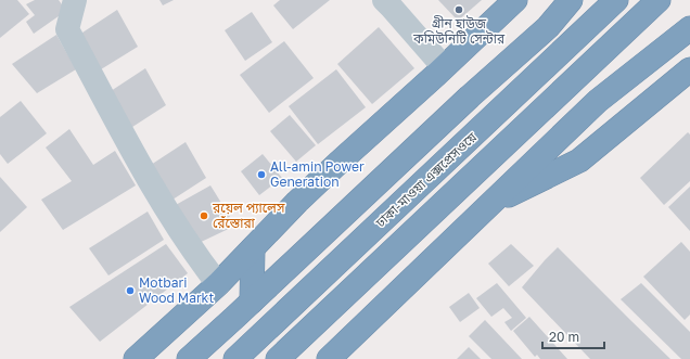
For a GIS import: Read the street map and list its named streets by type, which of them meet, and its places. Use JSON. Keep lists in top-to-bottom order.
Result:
{
  "streets": {
    "highway": ["ঢাকা-মাওয়া এক্সপ্রেসওয়ে"]
  },
  "places": [
    "গ্রীন হাউজ কমিউনিটি সেন্টার",
    "All-amin Power Generation",
    "রয়েল প্যালেস রেঁস্তোরা",
    "Motbari Wood Markt"
  ],
  "scale_bar": "20 m"
}
